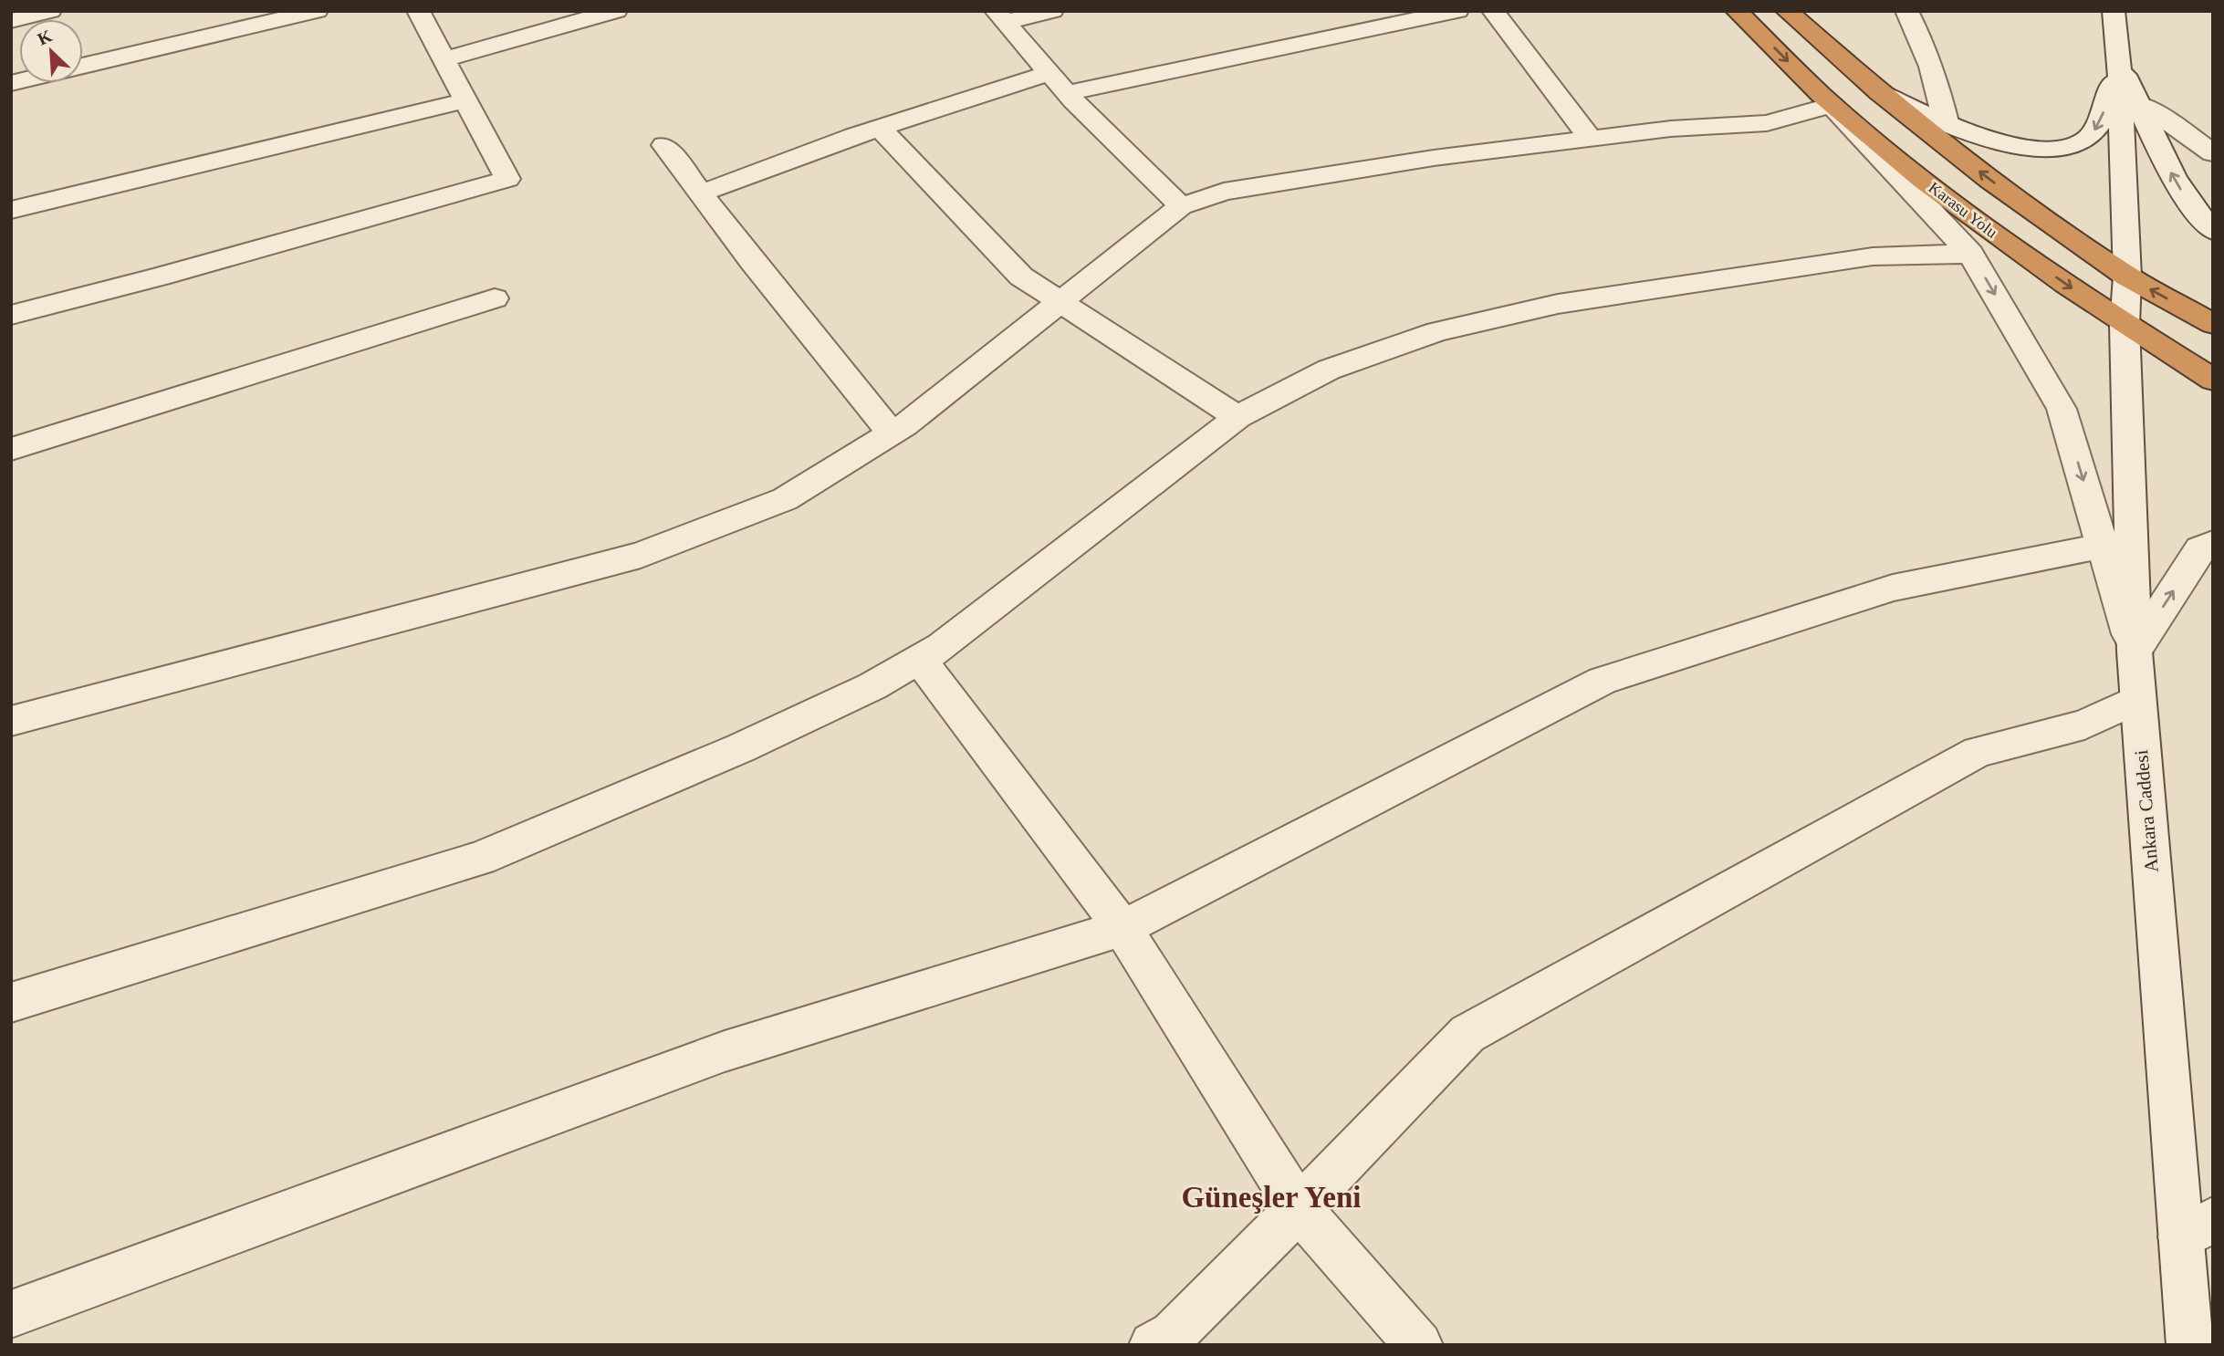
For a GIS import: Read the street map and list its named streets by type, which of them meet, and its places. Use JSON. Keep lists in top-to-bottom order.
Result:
{
  "streets": {
    "highway": ["Karasu Yolu"],
    "street": ["Ankara Caddesi"]
  },
  "crossings": [
    ["Karasu Yolu", "Ankara Caddesi"]
  ],
  "districts": ["Güneşler Yeni"],
  "north": "top left"
}
